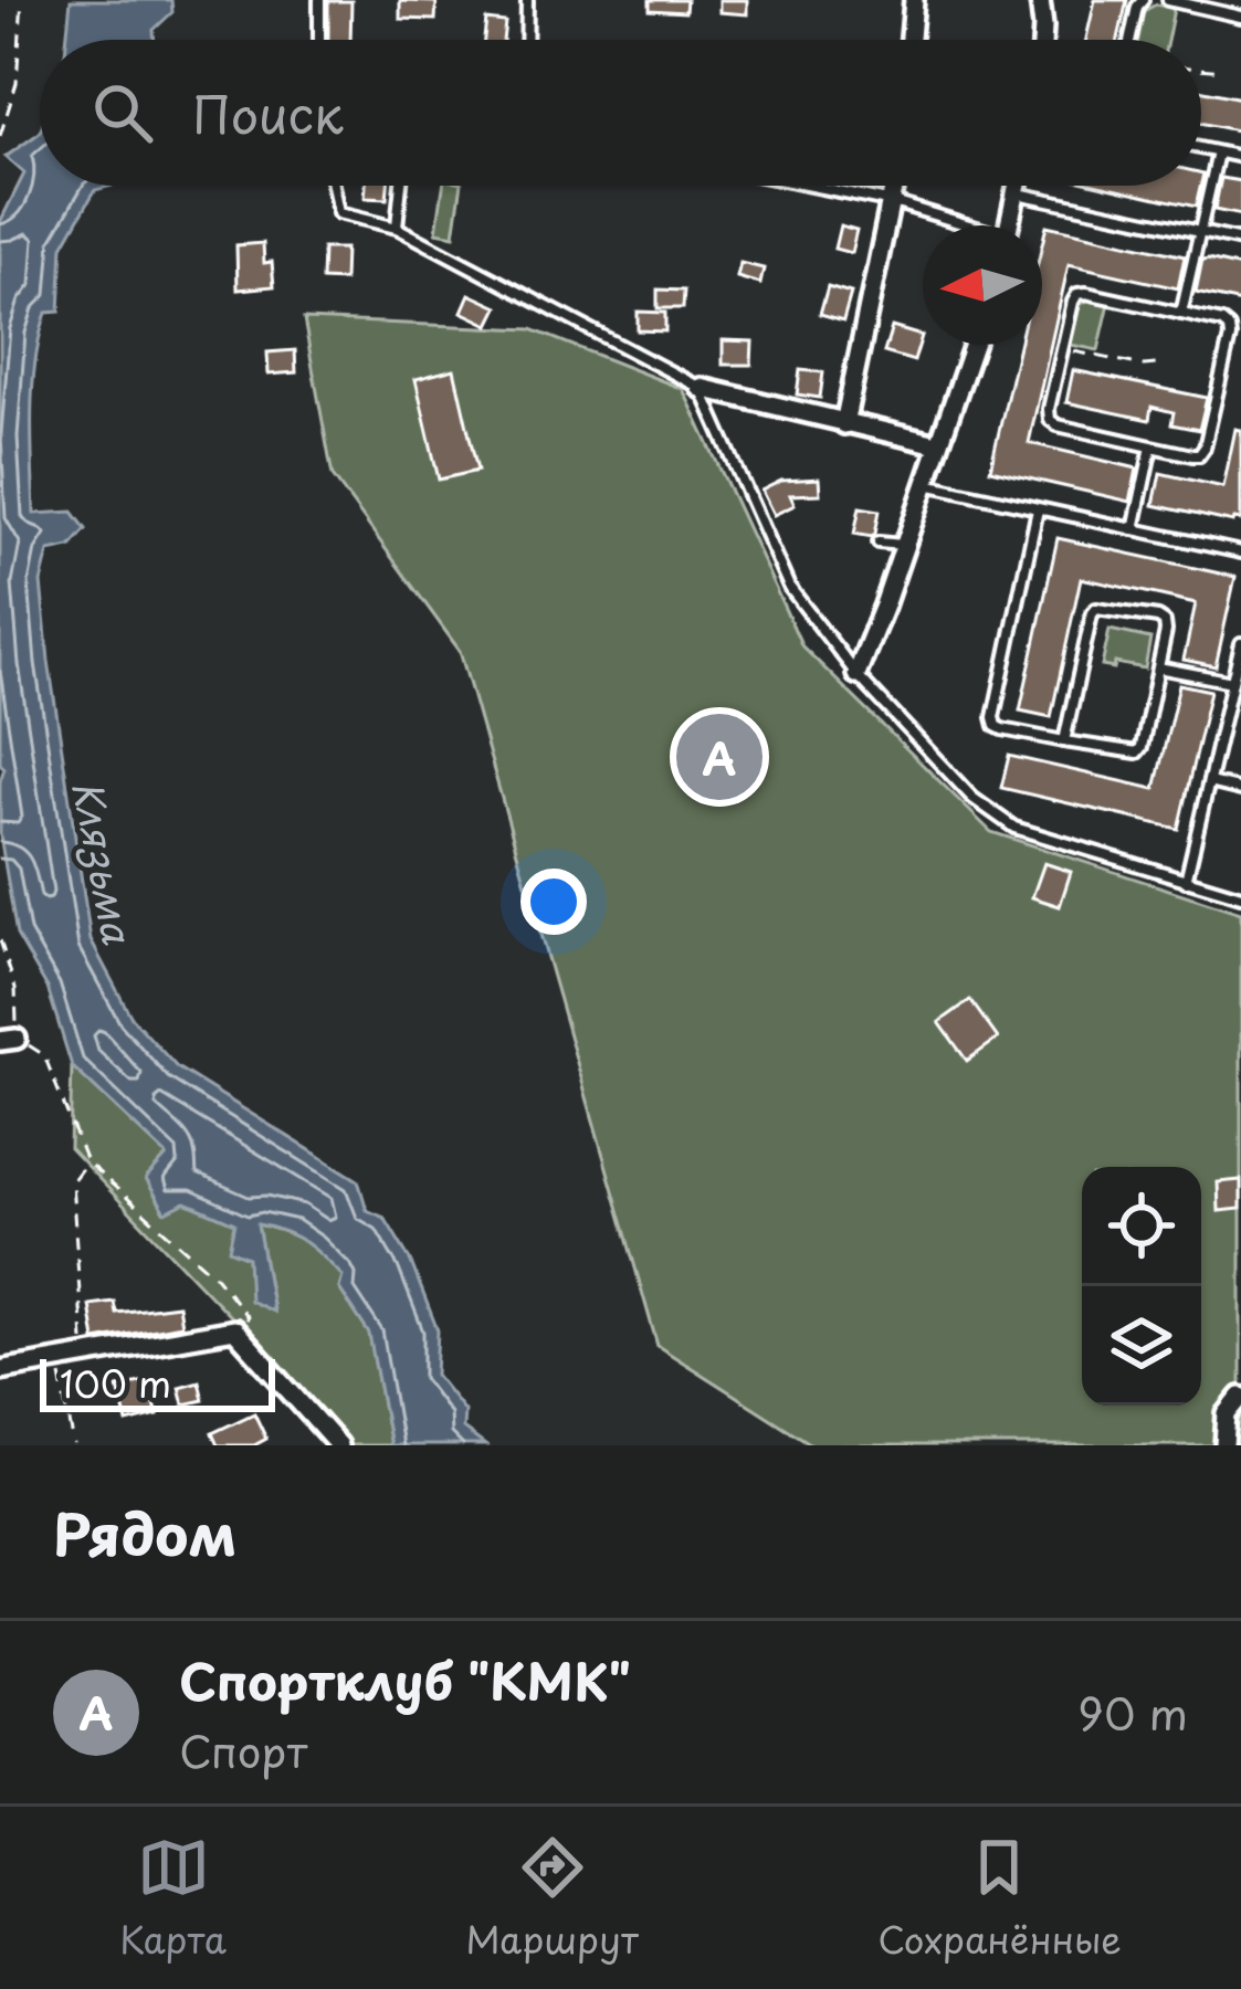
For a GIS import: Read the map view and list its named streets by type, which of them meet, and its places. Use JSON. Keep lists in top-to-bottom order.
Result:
{
  "water": ["Клязьма"],
  "scale_bar": "100 m",
  "north": "left",
  "page": {
    "search": "Поиск",
    "pins": "A",
    "scale": "100 m",
    "heading": "Рядом",
    "list": [
      {
        "mark": "A",
        "name": "Спортклуб \"КМК\"",
        "note": "Спорт",
        "value": "90 m"
      }
    ],
    "nav": ["Карта", "Маршрут", "Сохранённые"]
  }
}
